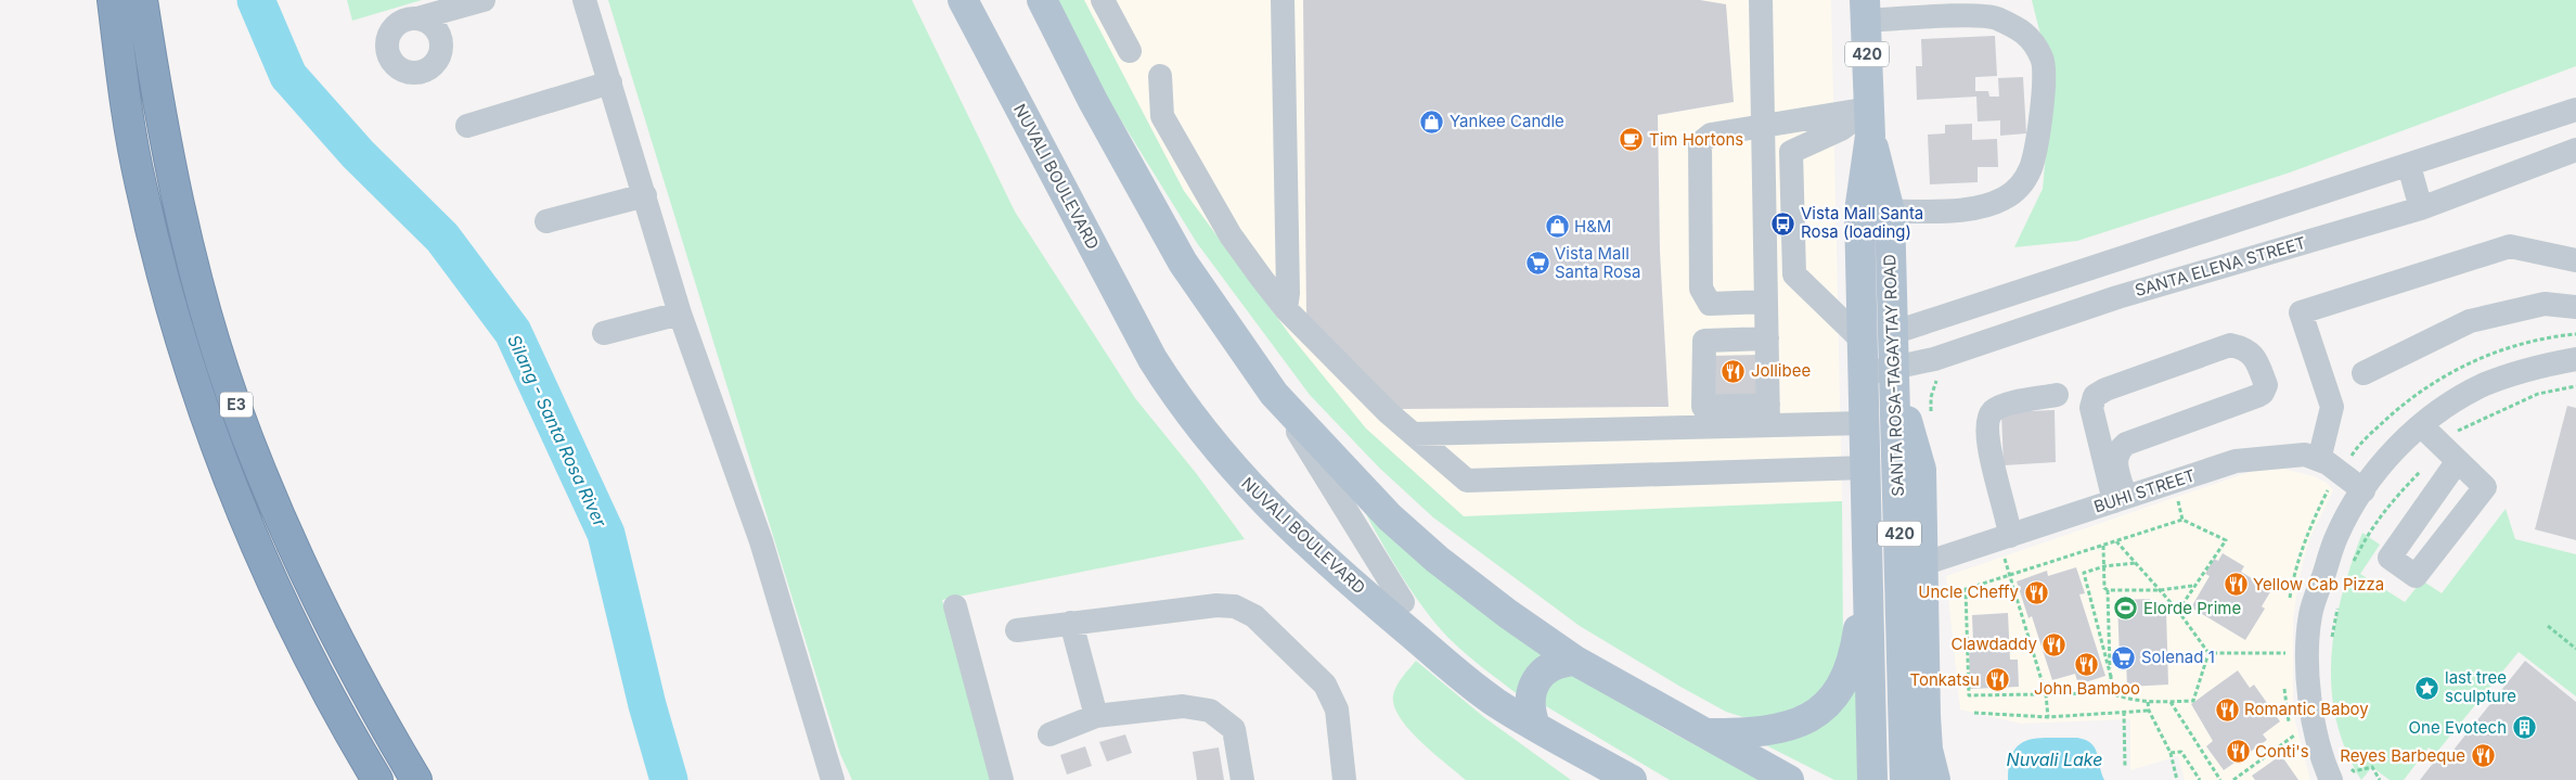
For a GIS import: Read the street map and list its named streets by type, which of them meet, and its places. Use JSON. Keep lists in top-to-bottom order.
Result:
{
  "streets": {
    "highway": ["E3"],
    "main road": ["420", "NUVALI BOULEVARD", "SANTA ROSA-TAGAYTAY ROAD"],
    "street": ["SANTA ELENA STREET", "BUHI STREET"]
  },
  "crossings": [
    ["SANTA ELENA STREET", "SANTA ROSA-TAGAYTAY ROAD"]
  ],
  "water": ["Silang - Santa Rosa River", "Nuvali Lake"],
  "places": {
    "shop": ["Yankee Candle", "H&M"],
    "cafe": ["Tim Hortons"],
    "bus stop": ["Vista Mall Santa Rosa (loading)"],
    "supermarket": ["Vista Mall Santa Rosa", "Solenad 1"],
    "restaurant": [
      "Jollibee",
      "Yellow Cab Pizza",
      "Uncle Cheffy",
      "Clawdaddy",
      "John Bamboo",
      "Tonkatsu",
      "Romantic Baboy",
      "Conti's",
      "Reyes Barbeque"
    ],
    "sports": ["Elorde Prime"],
    "place": ["last tree sculpture"],
    "building": ["One Evotech"]
  }
}
